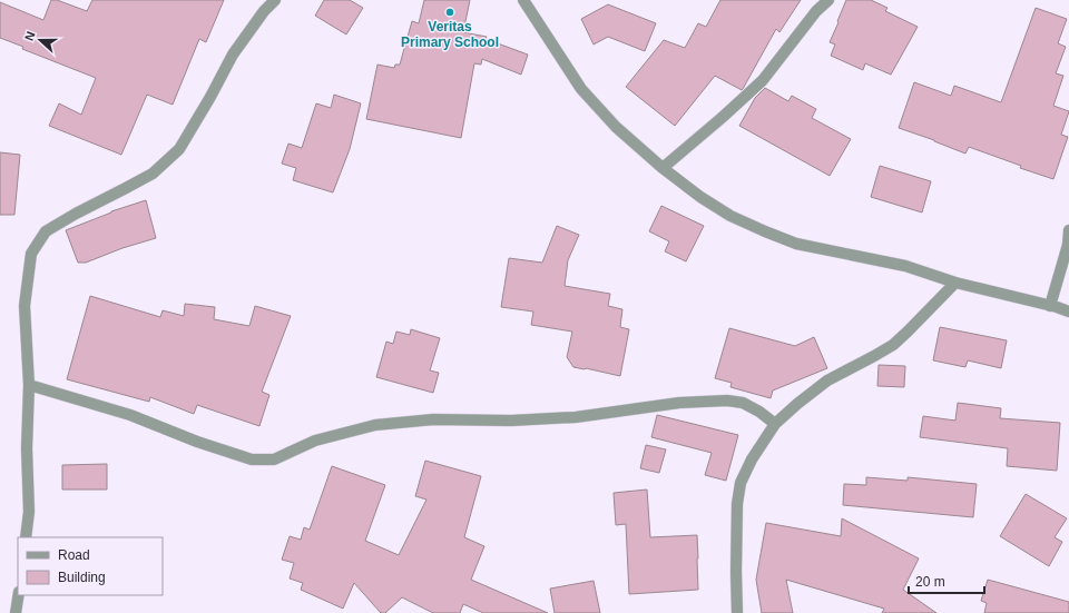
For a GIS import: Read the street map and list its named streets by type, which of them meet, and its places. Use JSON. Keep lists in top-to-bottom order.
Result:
{
  "places": ["Veritas Primary School"],
  "legend": ["Road", "Building"],
  "scale_bar": "20 m",
  "north": "left"
}
